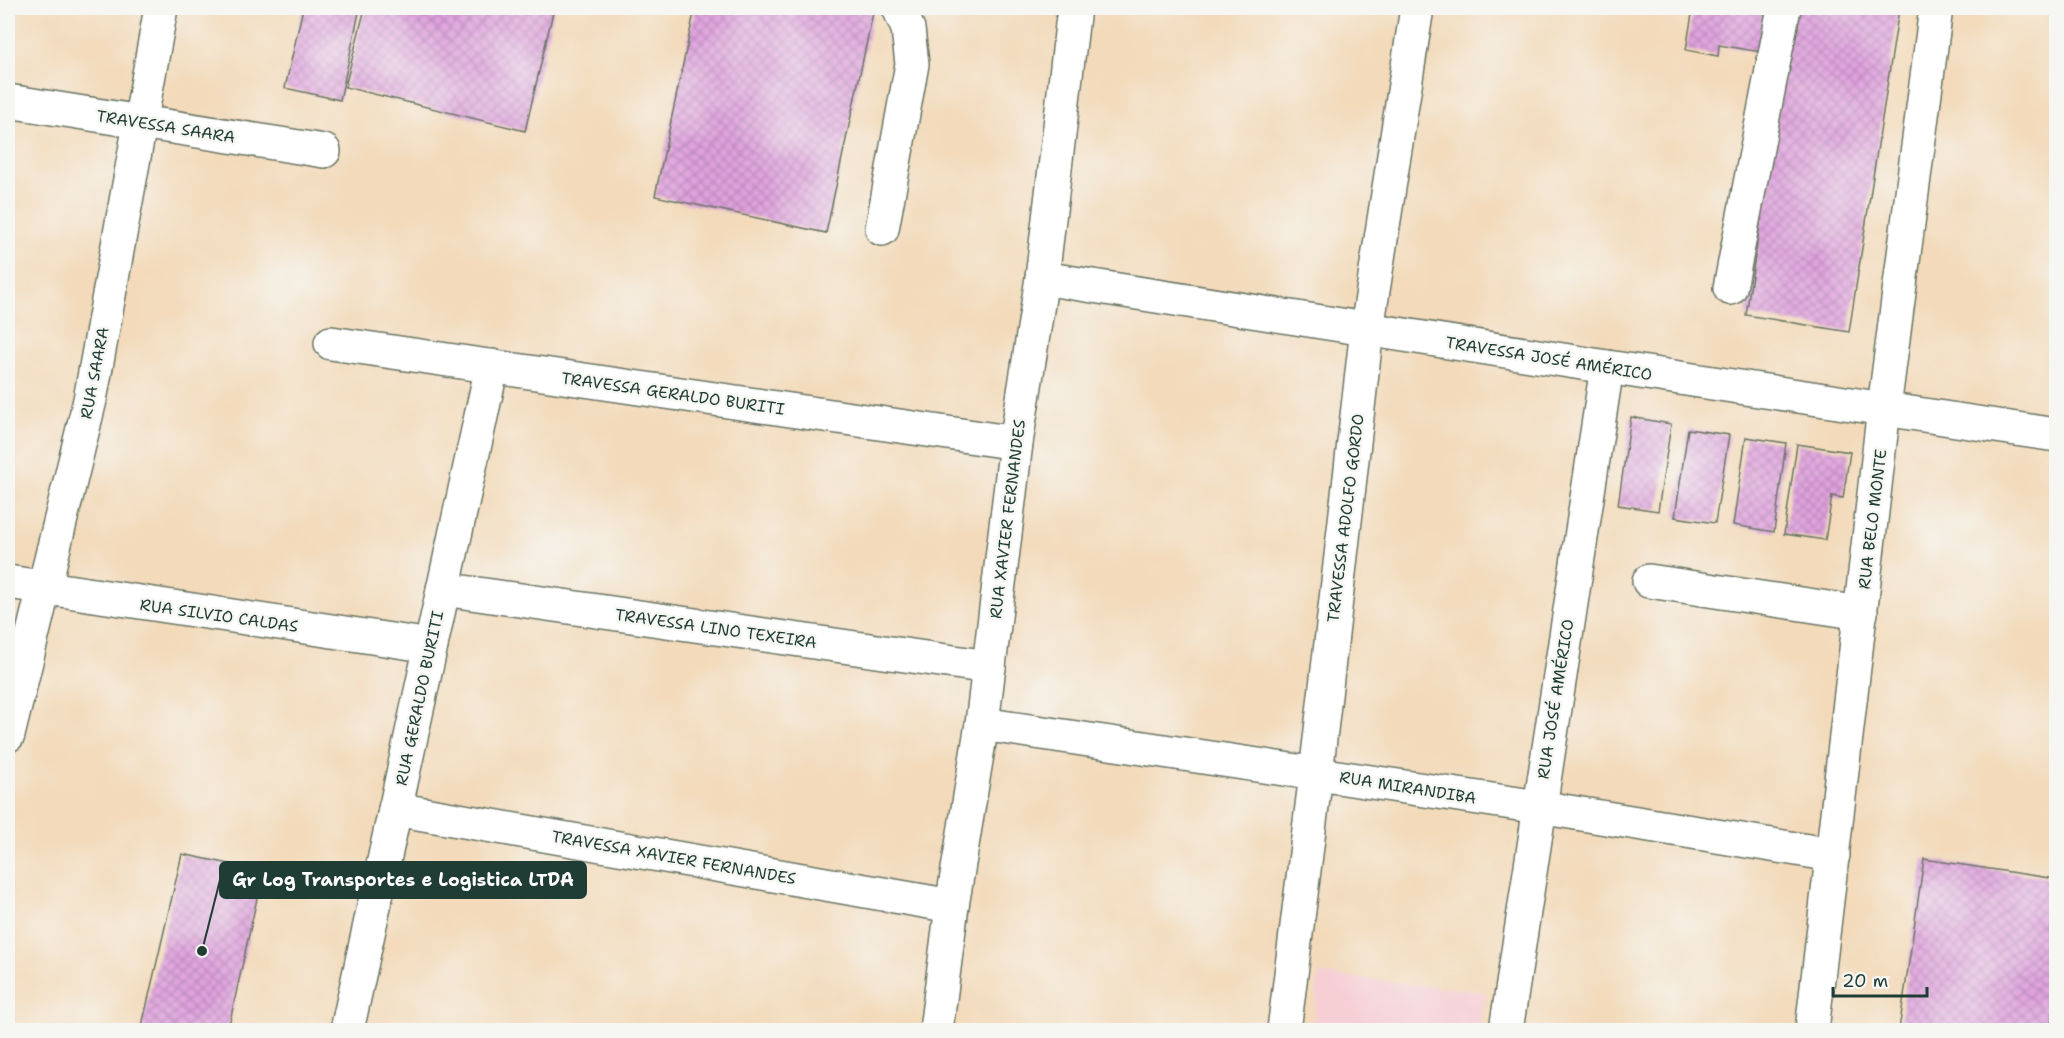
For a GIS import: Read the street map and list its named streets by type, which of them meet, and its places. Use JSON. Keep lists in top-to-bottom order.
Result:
{
  "streets": {
    "street": [
      "TRAVESSA SAARA",
      "TRAVESSA JOSÉ AMÉRICO",
      "RUA SAARA",
      "TRAVESSA GERALDO BURITI",
      "TRAVESSA ADOLFO GORDO",
      "RUA XAVIER FERNANDES",
      "RUA BELO MONTE",
      "RUA SILVIO CALDAS",
      "TRAVESSA LINO TEXEIRA",
      "RUA GERALDO BURITI",
      "RUA JOSÉ AMÉRICO",
      "RUA MIRANDIBA",
      "TRAVESSA XAVIER FERNANDES"
    ]
  },
  "crossings": [
    ["TRAVESSA SAARA", "RUA SAARA"],
    ["TRAVESSA JOSÉ AMÉRICO", "TRAVESSA ADOLFO GORDO"],
    ["TRAVESSA JOSÉ AMÉRICO", "RUA XAVIER FERNANDES"],
    ["TRAVESSA JOSÉ AMÉRICO", "RUA BELO MONTE"],
    ["TRAVESSA JOSÉ AMÉRICO", "RUA JOSÉ AMÉRICO"],
    ["RUA SAARA", "RUA SILVIO CALDAS"],
    ["TRAVESSA GERALDO BURITI", "RUA XAVIER FERNANDES"],
    ["TRAVESSA GERALDO BURITI", "RUA GERALDO BURITI"],
    ["TRAVESSA ADOLFO GORDO", "RUA MIRANDIBA"],
    ["RUA XAVIER FERNANDES", "TRAVESSA LINO TEXEIRA"],
    ["RUA XAVIER FERNANDES", "RUA MIRANDIBA"],
    ["RUA XAVIER FERNANDES", "TRAVESSA XAVIER FERNANDES"],
    ["RUA BELO MONTE", "RUA MIRANDIBA"],
    ["RUA SILVIO CALDAS", "RUA GERALDO BURITI"],
    ["TRAVESSA LINO TEXEIRA", "RUA GERALDO BURITI"],
    ["RUA GERALDO BURITI", "TRAVESSA XAVIER FERNANDES"],
    ["RUA JOSÉ AMÉRICO", "RUA MIRANDIBA"]
  ],
  "places": ["Gr Log Transportes e Logistica LTDA"],
  "scale_bar": "20 m"
}
